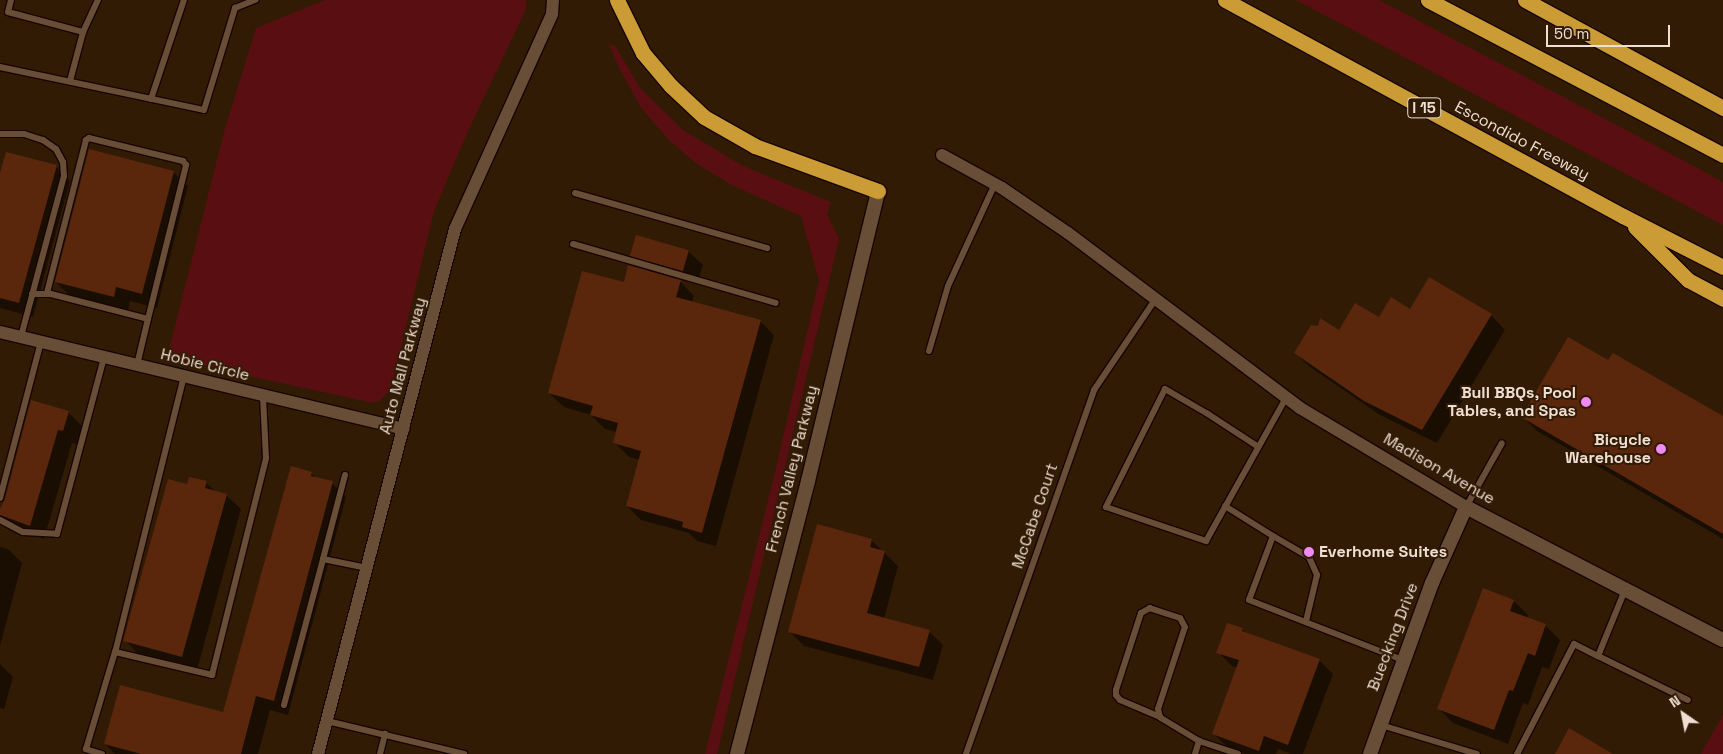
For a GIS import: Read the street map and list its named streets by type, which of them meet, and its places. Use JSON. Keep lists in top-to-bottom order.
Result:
{
  "streets": {
    "highway": ["I 15", "Escondido Freeway"],
    "main road": ["French Valley Parkway", "Madison Avenue", "Buecking Drive"],
    "street": ["Hobie Circle", "Auto Mall Parkway"],
    "lane": ["McCabe Court"]
  },
  "crossings": [
    ["Hobie Circle", "Auto Mall Parkway"],
    ["Madison Avenue", "McCabe Court"],
    ["Madison Avenue", "Buecking Drive"]
  ],
  "places": ["Bull BBQs, Pool Tables, and Spas", "Bicycle Warehouse", "Everhome Suites"],
  "scale_bar": "50 m",
  "north": "top left"
}
